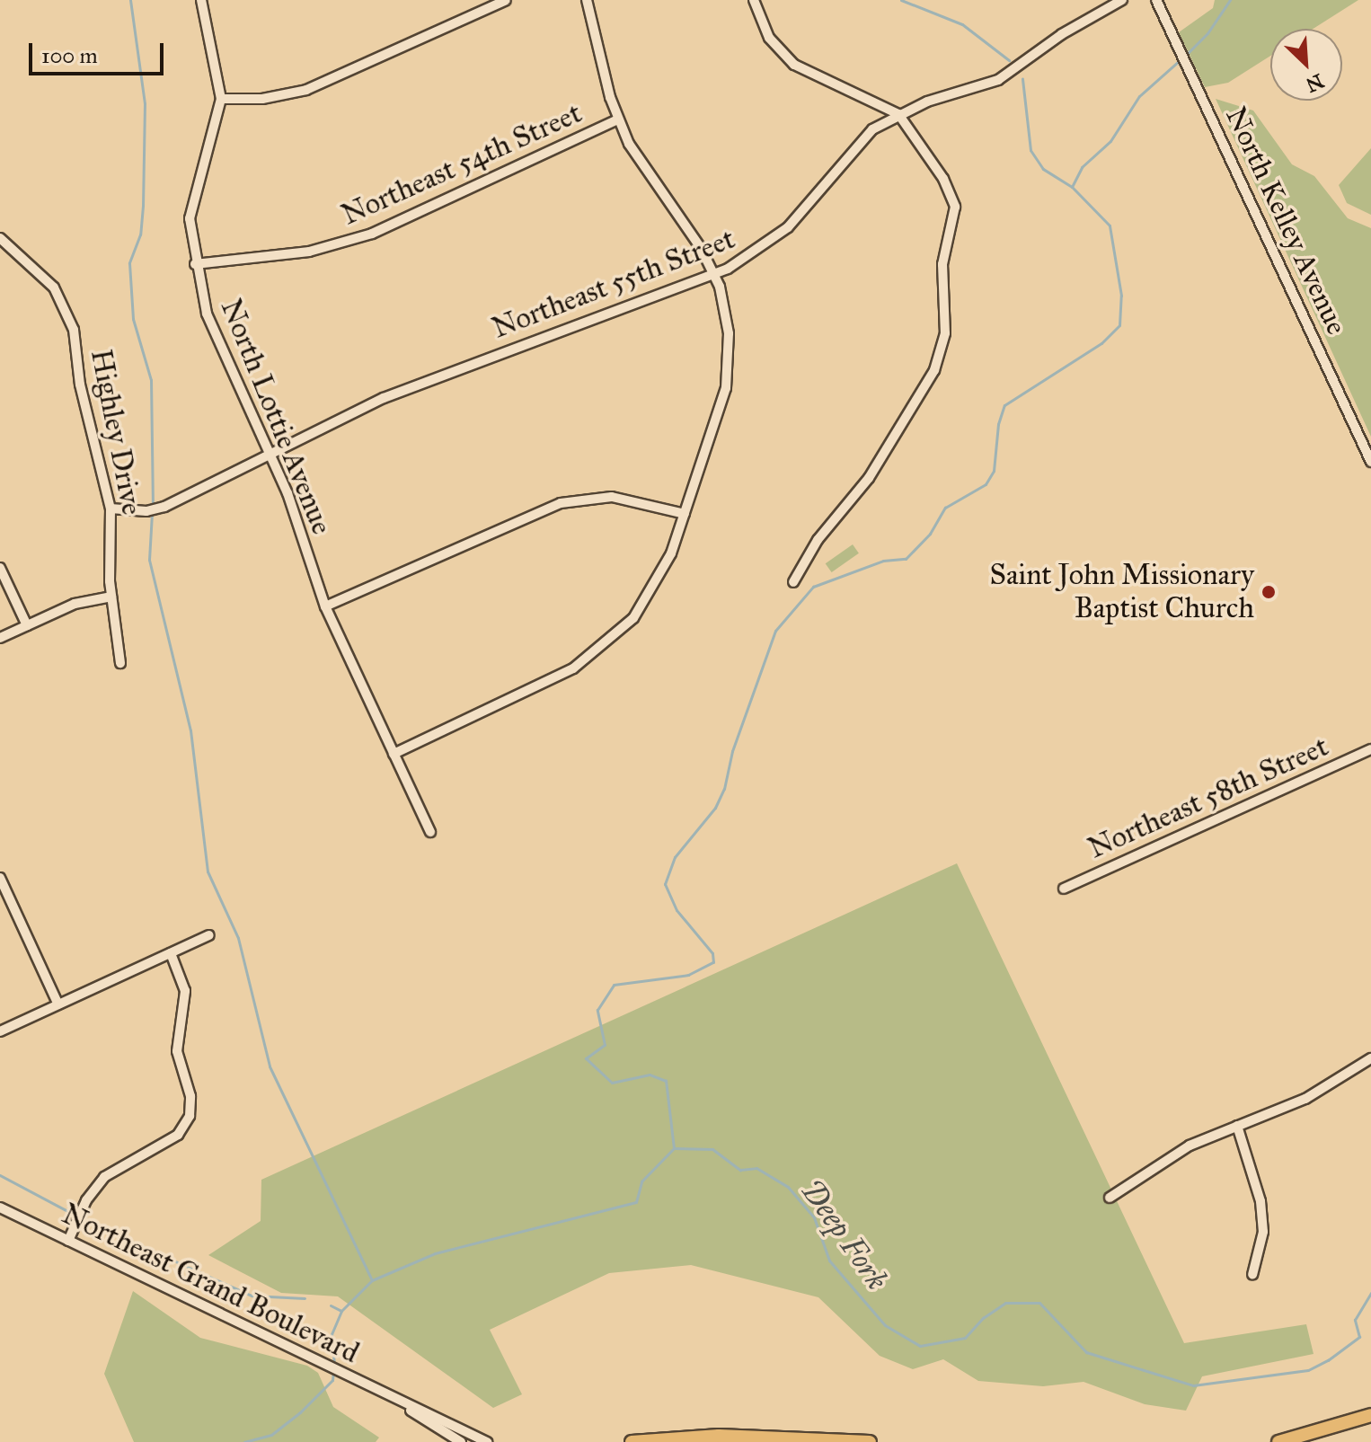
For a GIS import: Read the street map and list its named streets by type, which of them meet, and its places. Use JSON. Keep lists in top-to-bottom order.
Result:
{
  "streets": {
    "street": [
      "Northeast 54th Street",
      "North Kelley Avenue",
      "Northeast 55th Street",
      "North Lottie Avenue",
      "Highley Drive",
      "Northeast 58th Street",
      "Northeast Grand Boulevard"
    ]
  },
  "crossings": [
    ["Northeast 54th Street", "North Lottie Avenue"],
    ["Northeast 55th Street", "North Lottie Avenue"],
    ["Northeast 55th Street", "Highley Drive"]
  ],
  "water": ["Deep Fork"],
  "places": ["Saint John Missionary Baptist Church"],
  "scale_bar": "100 m",
  "north": "bottom right"
}
